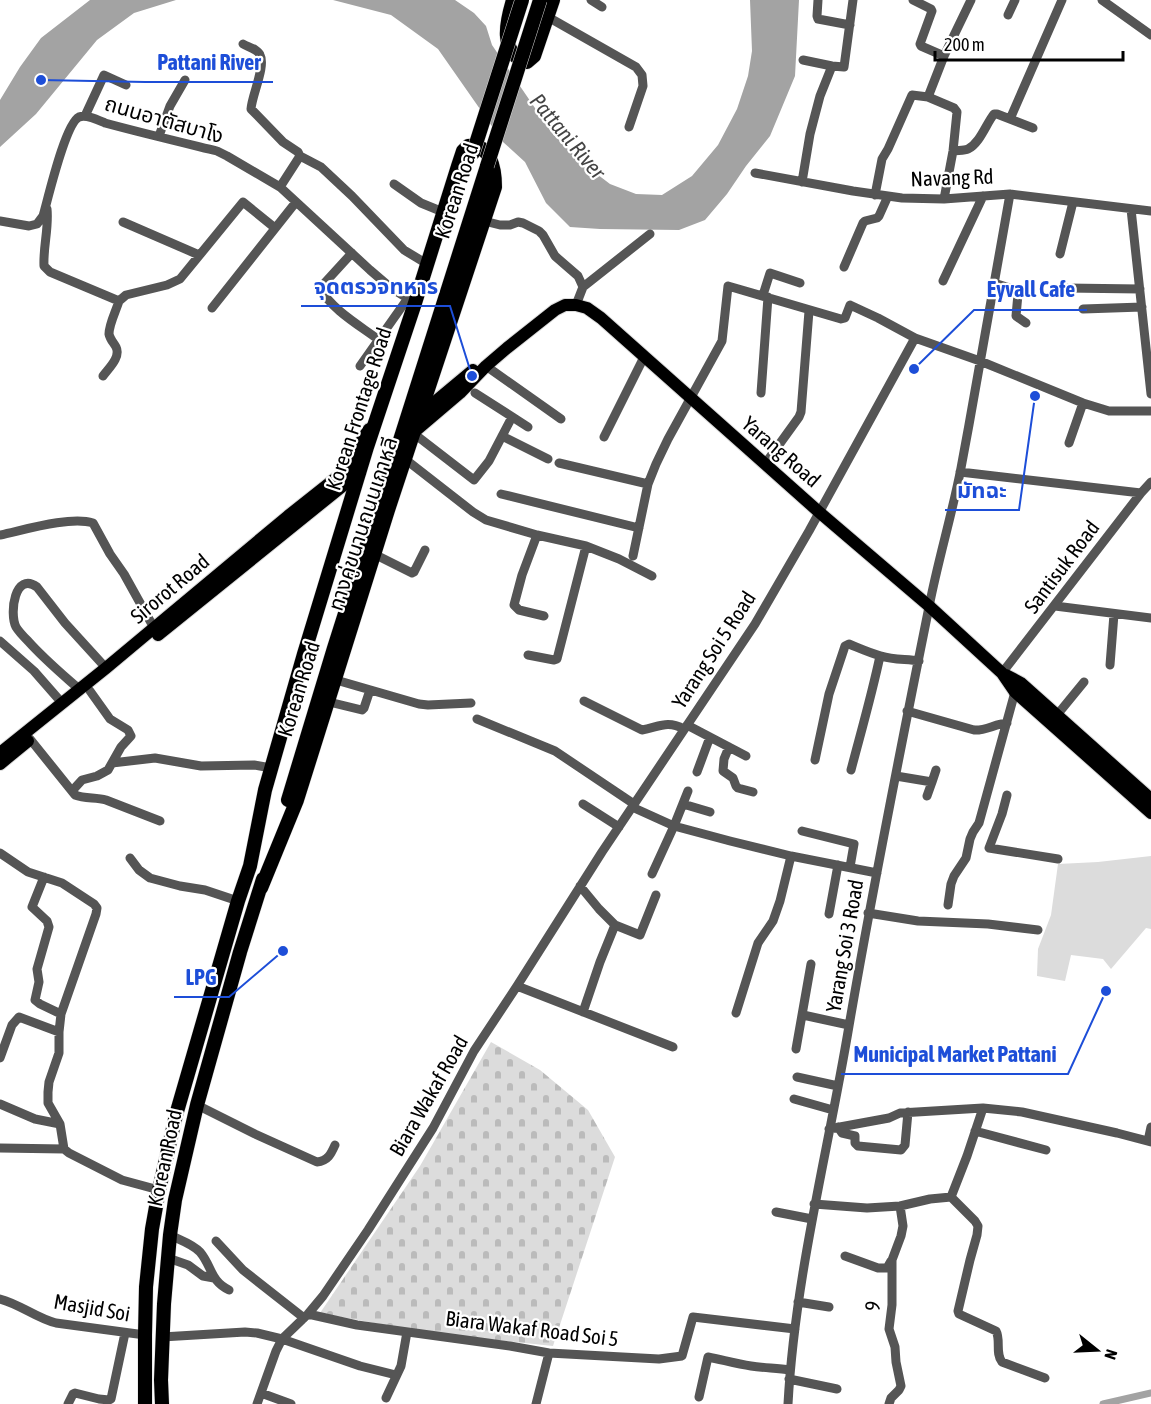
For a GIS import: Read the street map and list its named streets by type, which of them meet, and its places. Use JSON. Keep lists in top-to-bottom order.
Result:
{
  "streets": {
    "highway": ["Korean Road", "Korean Frontage Road", "ทางคู่ขนานถนนเกาหลี"],
    "main road": ["Yarang Road", "Sirorot Road"],
    "street": [
      "ถนนอาตัสบาโง",
      "Navang Rd",
      "Santisuk Road",
      "Yarang Soi 5 Road",
      "Yarang Soi 3 Road",
      "Biara Wakaf Road",
      "9",
      "Masjid Soi",
      "Biara Wakaf Road Soi 5"
    ]
  },
  "crossings": [
    ["ถนนอาตัสบาโง", "Korean Frontage Road"],
    ["Navang Rd", "Yarang Soi 3 Road"],
    ["Korean Road", "Korean Frontage Road"],
    ["Korean Road", "ทางคู่ขนานถนนเกาหลี"],
    ["Korean Road", "Masjid Soi"],
    ["Korean Frontage Road", "ทางคู่ขนานถนนเกาหลี"],
    ["Korean Frontage Road", "Sirorot Road"],
    ["Yarang Road", "Santisuk Road"],
    ["Yarang Road", "Yarang Soi 5 Road"],
    ["Yarang Road", "Yarang Soi 3 Road"],
    ["Yarang Soi 5 Road", "Biara Wakaf Road"],
    ["Yarang Soi 3 Road", "Biara Wakaf Road Soi 5"],
    ["Biara Wakaf Road", "Biara Wakaf Road Soi 5"]
  ],
  "water": ["Pattani River"],
  "places": [
    "Pattani River",
    "Eyvall Cafe",
    "จุดตรวจทหาร",
    "มัทฉะ",
    "LPG",
    "Municipal Market Pattani"
  ],
  "scale_bar": "200 m",
  "north": "right"
}
